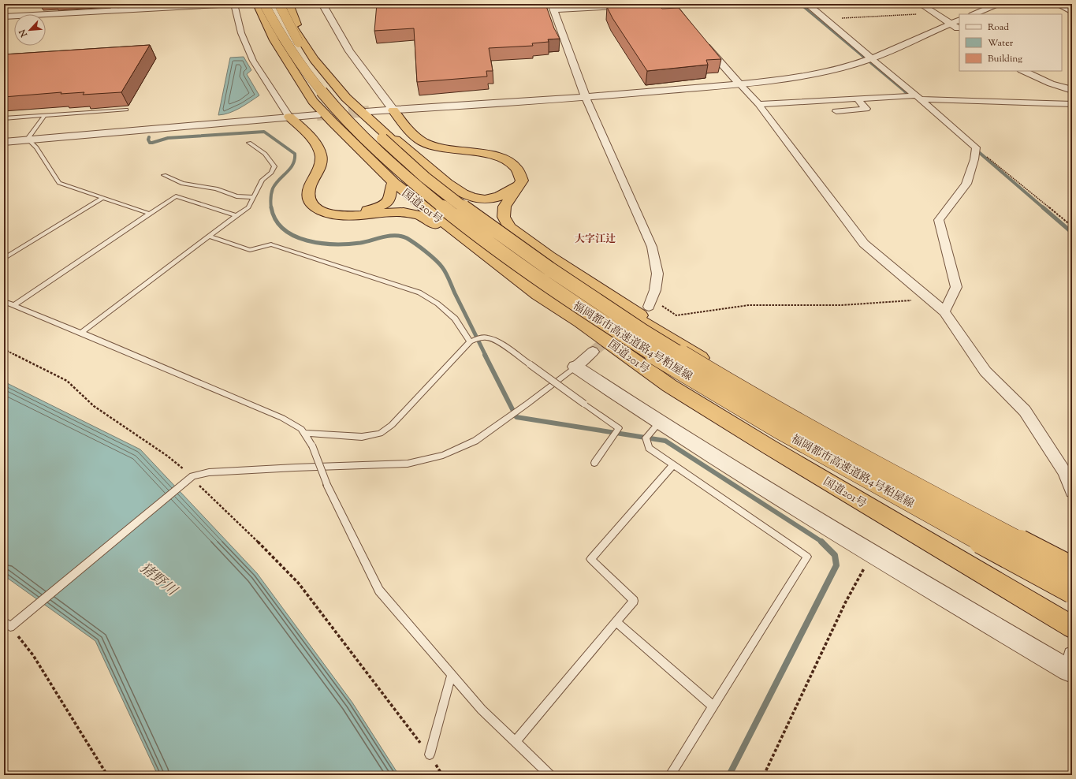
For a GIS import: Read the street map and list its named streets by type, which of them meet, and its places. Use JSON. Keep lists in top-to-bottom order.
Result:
{
  "streets": {
    "highway": ["国道201号", "福岡都市高速道路4号粕屋線"]
  },
  "districts": ["大字江辻"],
  "water": ["猪野川"],
  "legend": ["Road", "Water", "Building"],
  "north": "bottom left"
}
